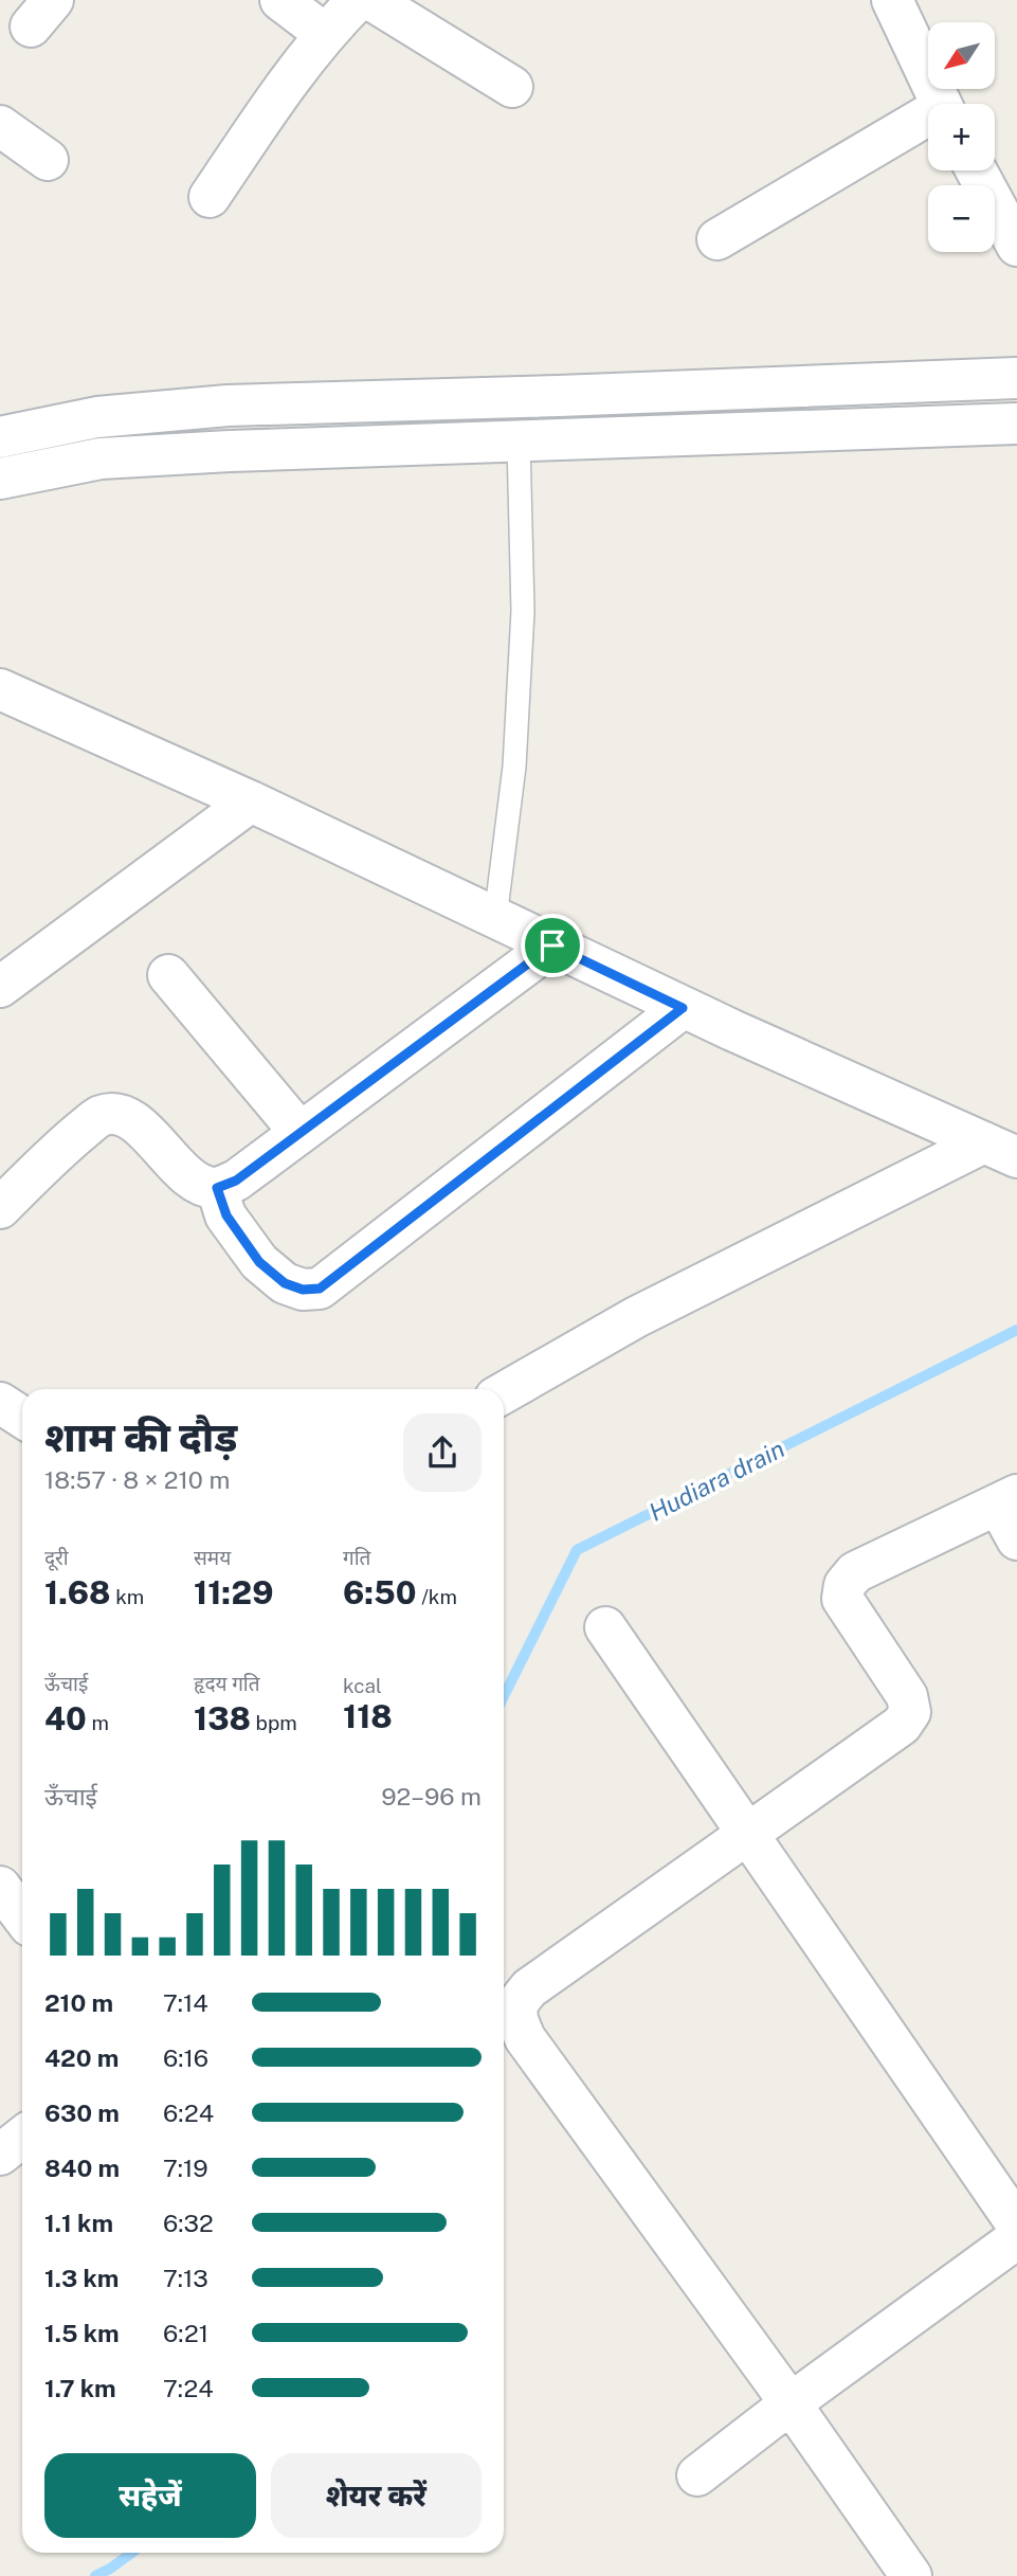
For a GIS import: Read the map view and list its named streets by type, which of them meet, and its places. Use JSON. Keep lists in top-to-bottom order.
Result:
{
  "water": ["Hudiara drain"],
  "north": "bottom left",
  "page": {
    "map_buttons": ["+", "−"],
    "heading": ["शाम की दौड़", "18:57 · 8 × 210 m"],
    "stats": [
      ["दूरी", "1.68 km"],
      ["समय", "11:29"],
      ["गति", "6:50 /km"],
      ["ऊँचाई", "40 m"],
      ["हृदय गति", "138 bpm"],
      ["kcal", "118"]
    ],
    "chart": ["ऊँचाई", "92–96 m"],
    "list": [
      {
        "name": "210 m",
        "note": "7:14"
      },
      {
        "name": "420 m",
        "note": "6:16"
      },
      {
        "name": "630 m",
        "note": "6:24"
      },
      {
        "name": "840 m",
        "note": "7:19"
      },
      {
        "name": "1.1 km",
        "note": "6:32"
      },
      {
        "name": "1.3 km",
        "note": "7:13"
      },
      {
        "name": "1.5 km",
        "note": "6:21"
      },
      {
        "name": "1.7 km",
        "note": "7:24"
      }
    ],
    "buttons": ["सहेजें", "शेयर करें"]
  }
}
